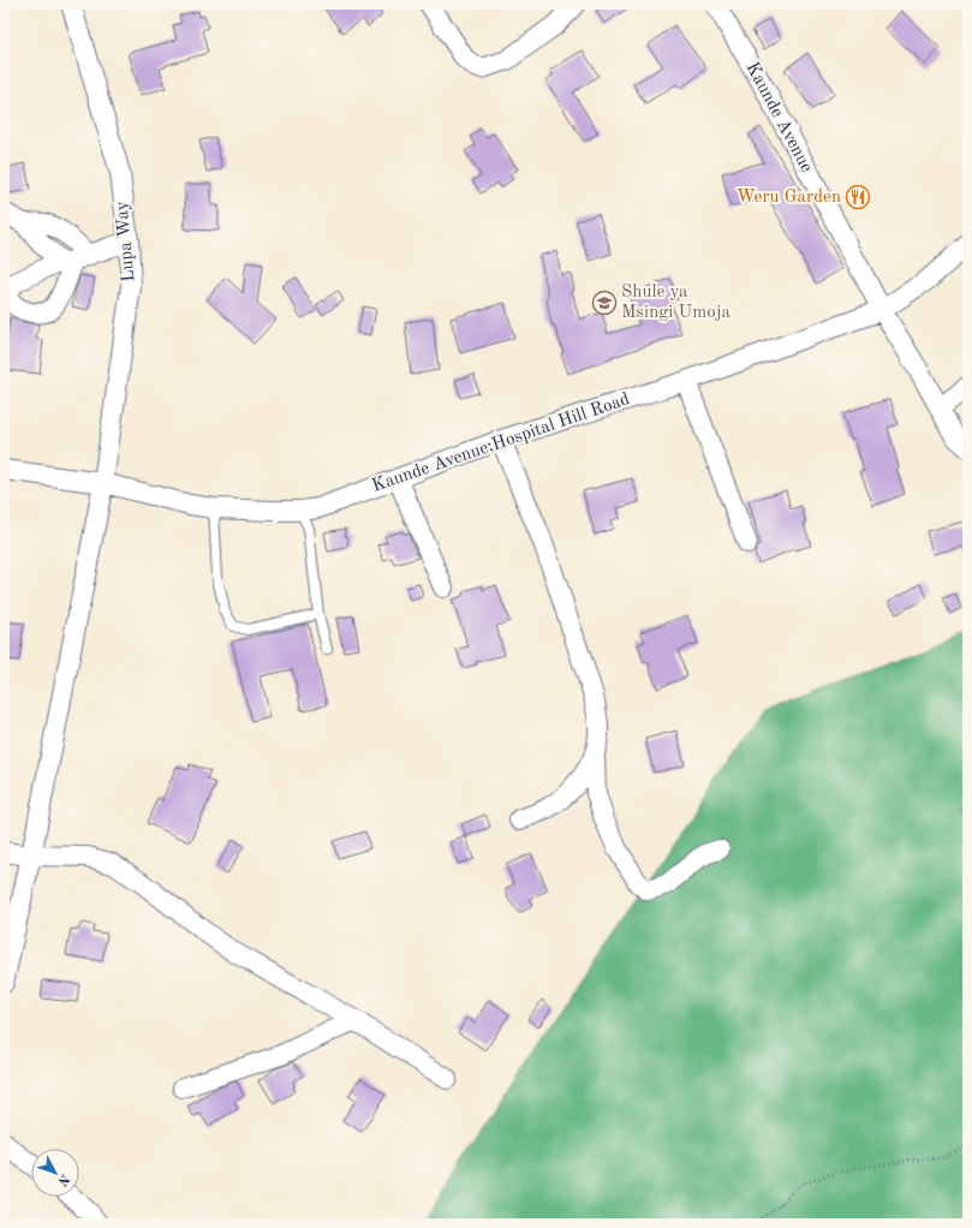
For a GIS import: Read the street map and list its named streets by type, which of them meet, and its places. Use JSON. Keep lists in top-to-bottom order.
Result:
{
  "streets": {
    "street": ["Kaunde Avenue", "Lupa Way", "Kaunde Avenue;Hospital Hill Road"]
  },
  "crossings": [
    ["Kaunde Avenue", "Kaunde Avenue;Hospital Hill Road"],
    ["Lupa Way", "Kaunde Avenue;Hospital Hill Road"]
  ],
  "places": {
    "restaurant": ["Weru Garden"],
    "school or university": ["Shule ya Msingi Umoja"]
  },
  "north": "bottom right"
}
